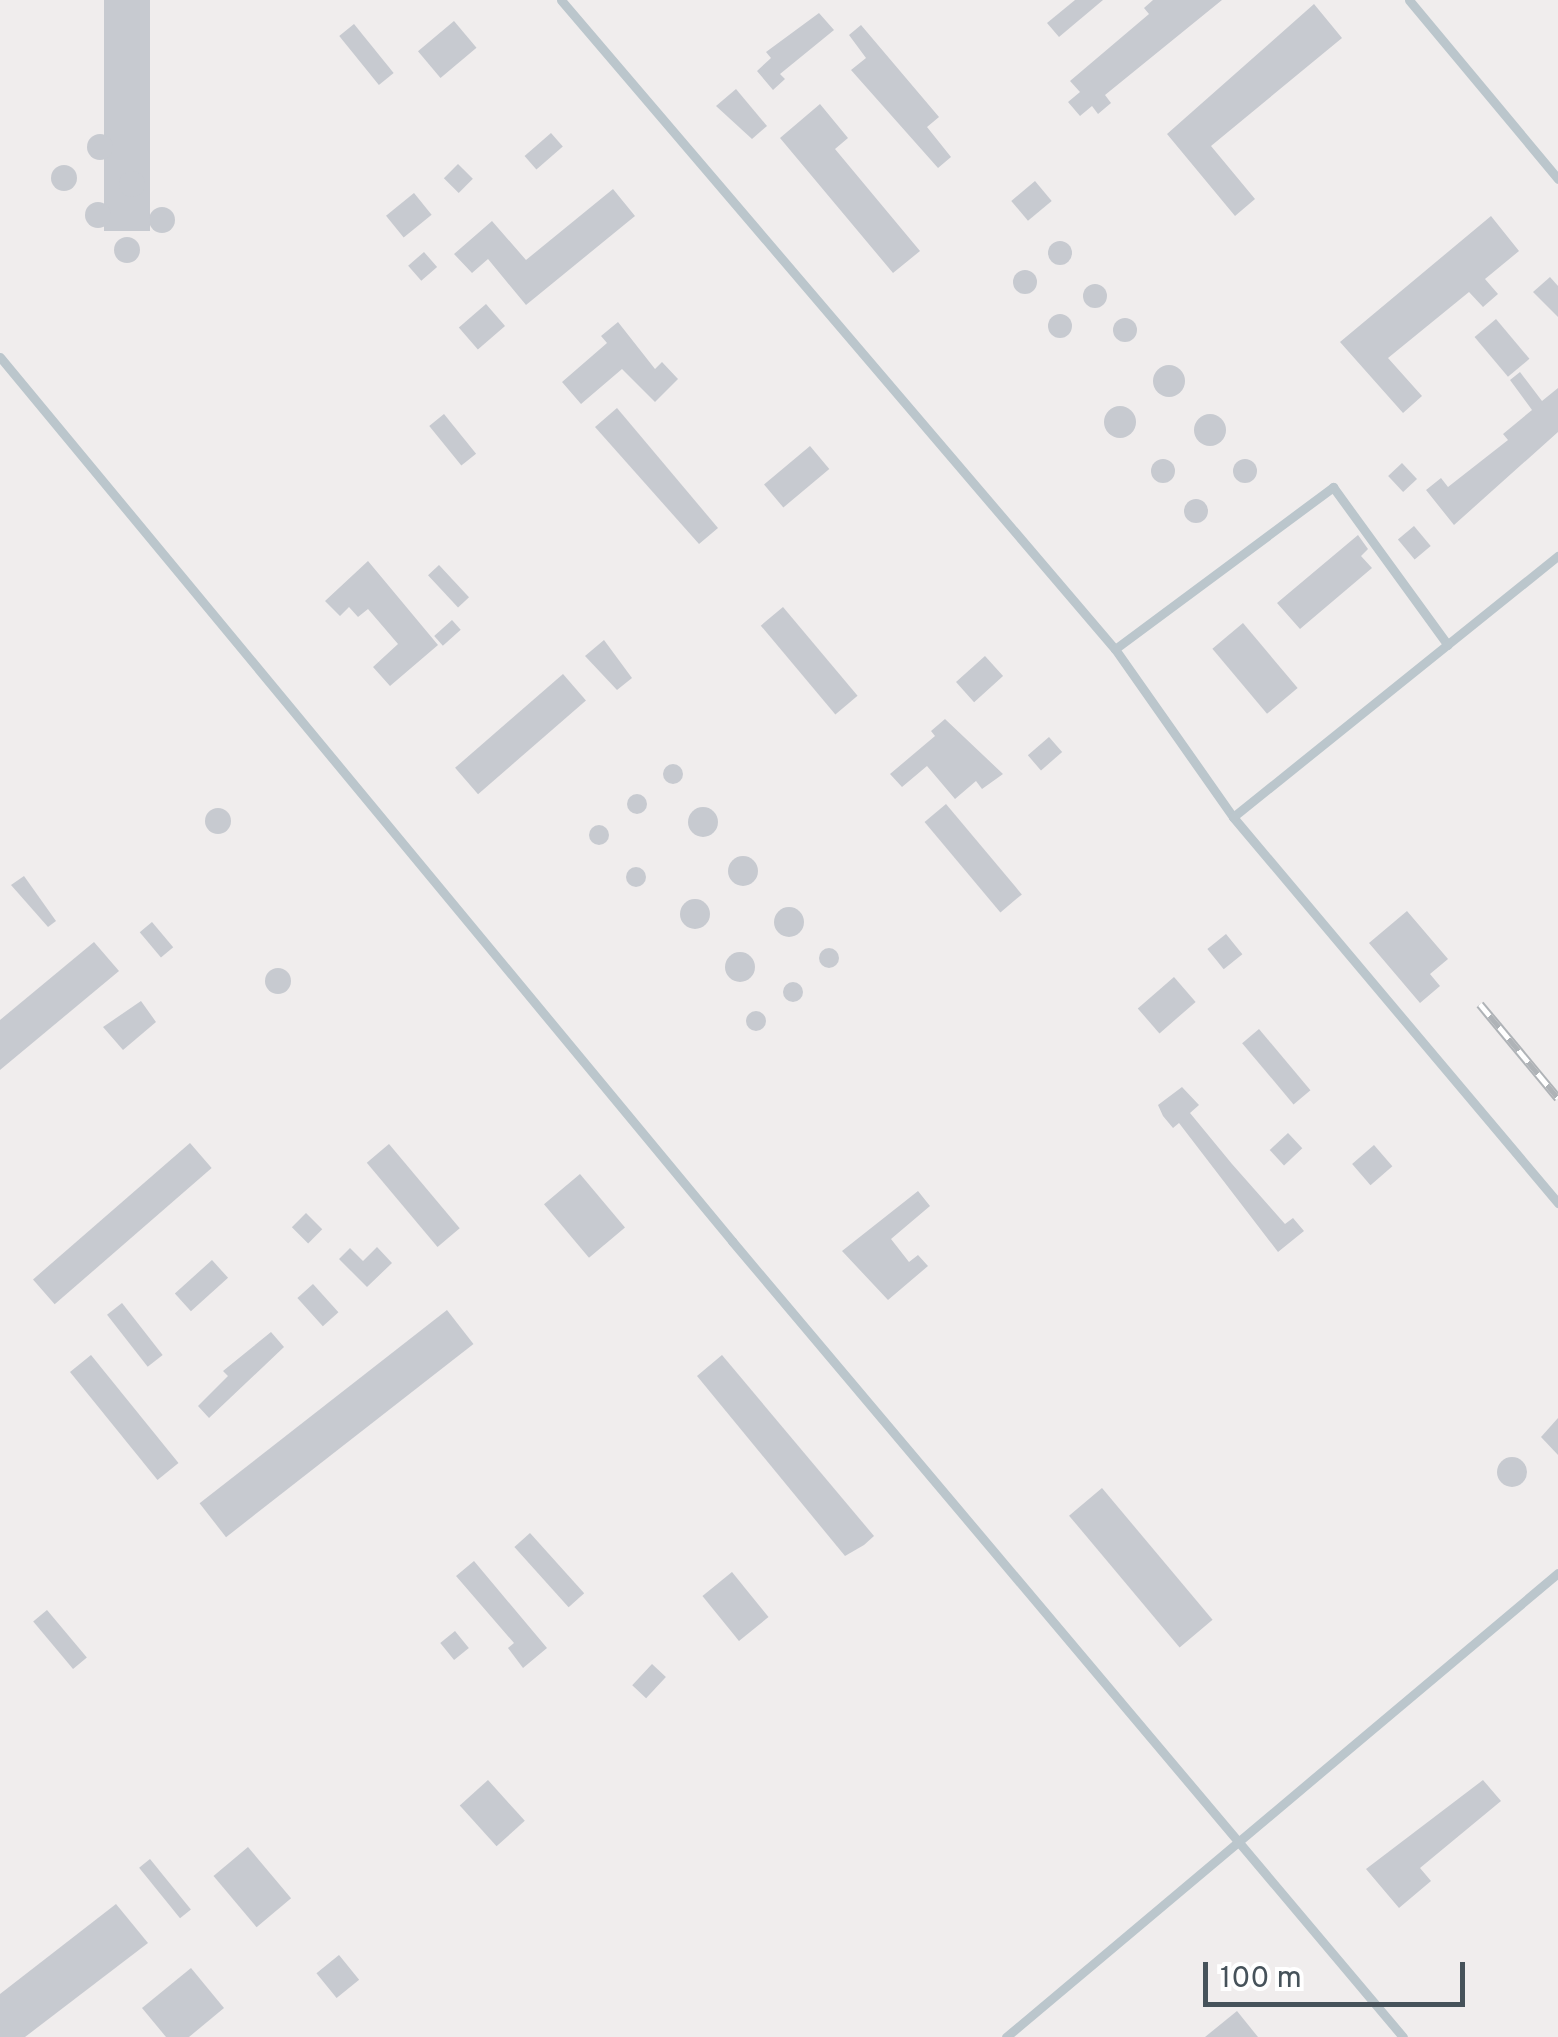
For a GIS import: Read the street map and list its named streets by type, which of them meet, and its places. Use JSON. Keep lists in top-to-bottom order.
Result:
{
  "scale_bar": "100 m"
}
